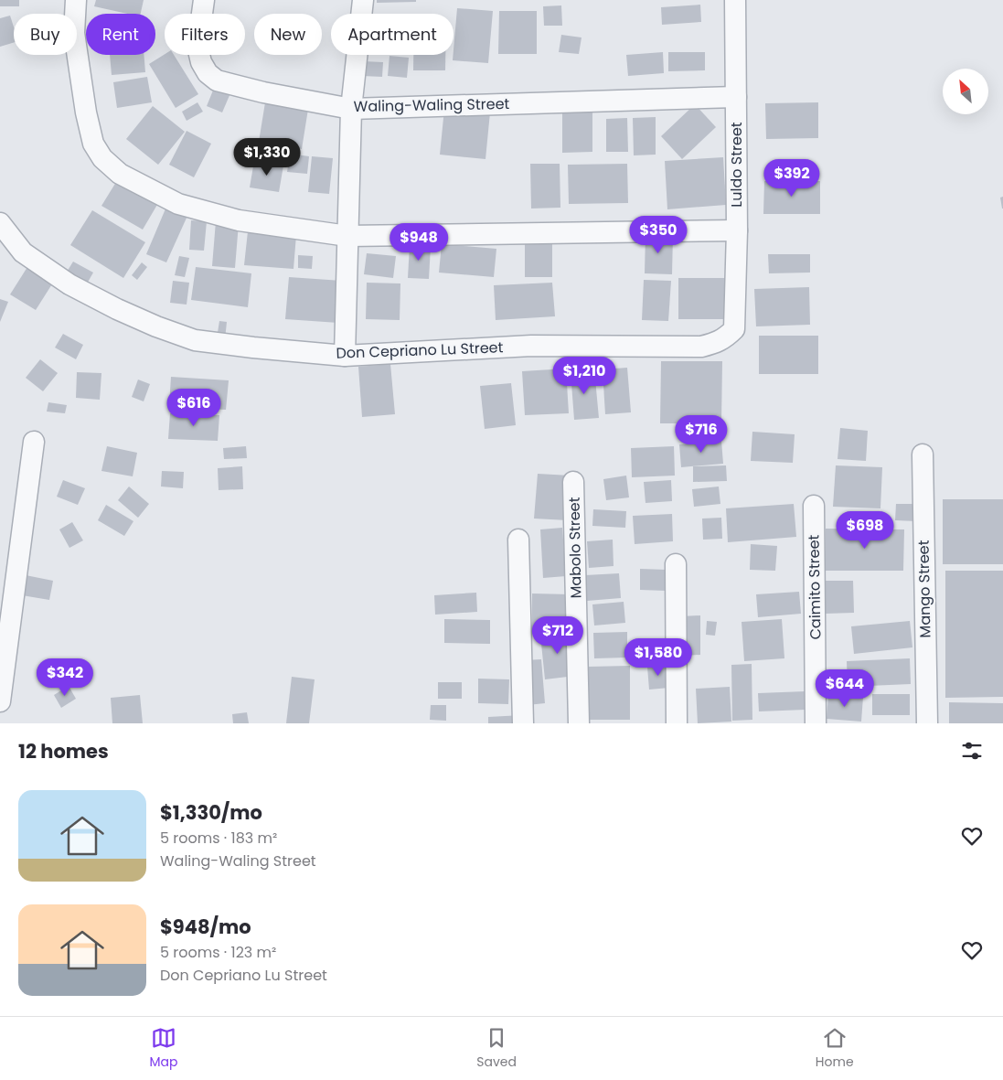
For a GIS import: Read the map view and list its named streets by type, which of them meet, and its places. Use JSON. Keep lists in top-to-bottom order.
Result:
{
  "streets": {
    "street": [
      "Waling-Waling Street",
      "Luldo Street",
      "Don Cepriano Lu Street",
      "Mabolo Street",
      "Caimito Street",
      "Mango Street"
    ]
  },
  "crossings": [
    ["Waling-Waling Street", "Luldo Street"],
    ["Luldo Street", "Don Cepriano Lu Street"]
  ],
  "north": "top left",
  "page": {
    "chip": [
      "Buy",
      "Rent",
      "Filters",
      "New",
      "Apartment"
    ],
    "price": [
      "$1,330",
      "$392",
      "$350",
      "$948",
      "$1,210",
      "$616",
      "$716",
      "$698",
      "$712",
      "$1,580",
      "$342",
      "$644"
    ],
    "heading": "12 homes",
    "list": [
      {
        "name": "$1,330/mo",
        "note": "5 rooms · 183 m² · Waling-Waling Street"
      },
      {
        "name": "$948/mo",
        "note": "5 rooms · 123 m² · Don Cepriano Lu Street"
      }
    ],
    "tabs": ["Map", "Saved", "Home"]
  }
}
